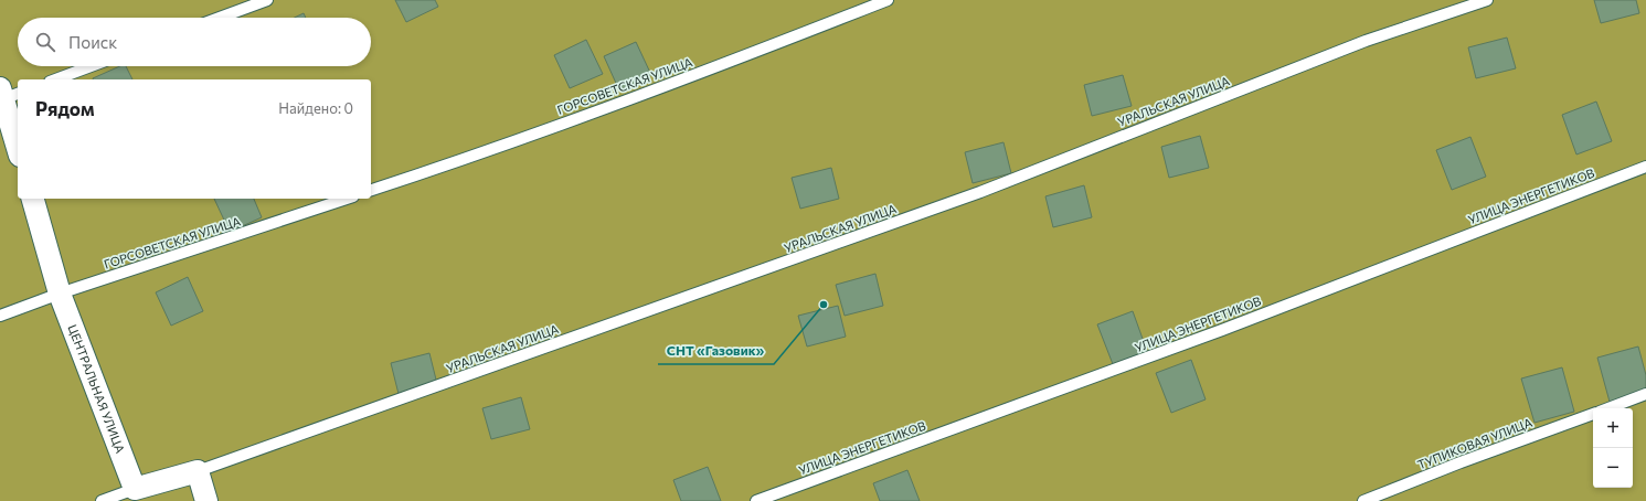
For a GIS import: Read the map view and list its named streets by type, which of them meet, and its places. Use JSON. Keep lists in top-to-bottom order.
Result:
{
  "streets": {
    "street": ["ЦЕНТРАЛЬНАЯ УЛИЦА"],
    "lane": [
      "ГОРСОВЕТСКАЯ УЛИЦА",
      "УРАЛЬСКАЯ УЛИЦА",
      "УЛИЦА ЭНЕРГЕТИКОВ",
      "ТУПИКОВАЯ УЛИЦА"
    ]
  },
  "crossings": [
    ["ГОРСОВЕТСКАЯ УЛИЦА", "ЦЕНТРАЛЬНАЯ УЛИЦА"]
  ],
  "places": ["СНТ «Газовик»"],
  "page": {
    "search": "Поиск",
    "heading": ["Рядом", "Найдено: 0"],
    "map_buttons": ["+", "−"]
  }
}
